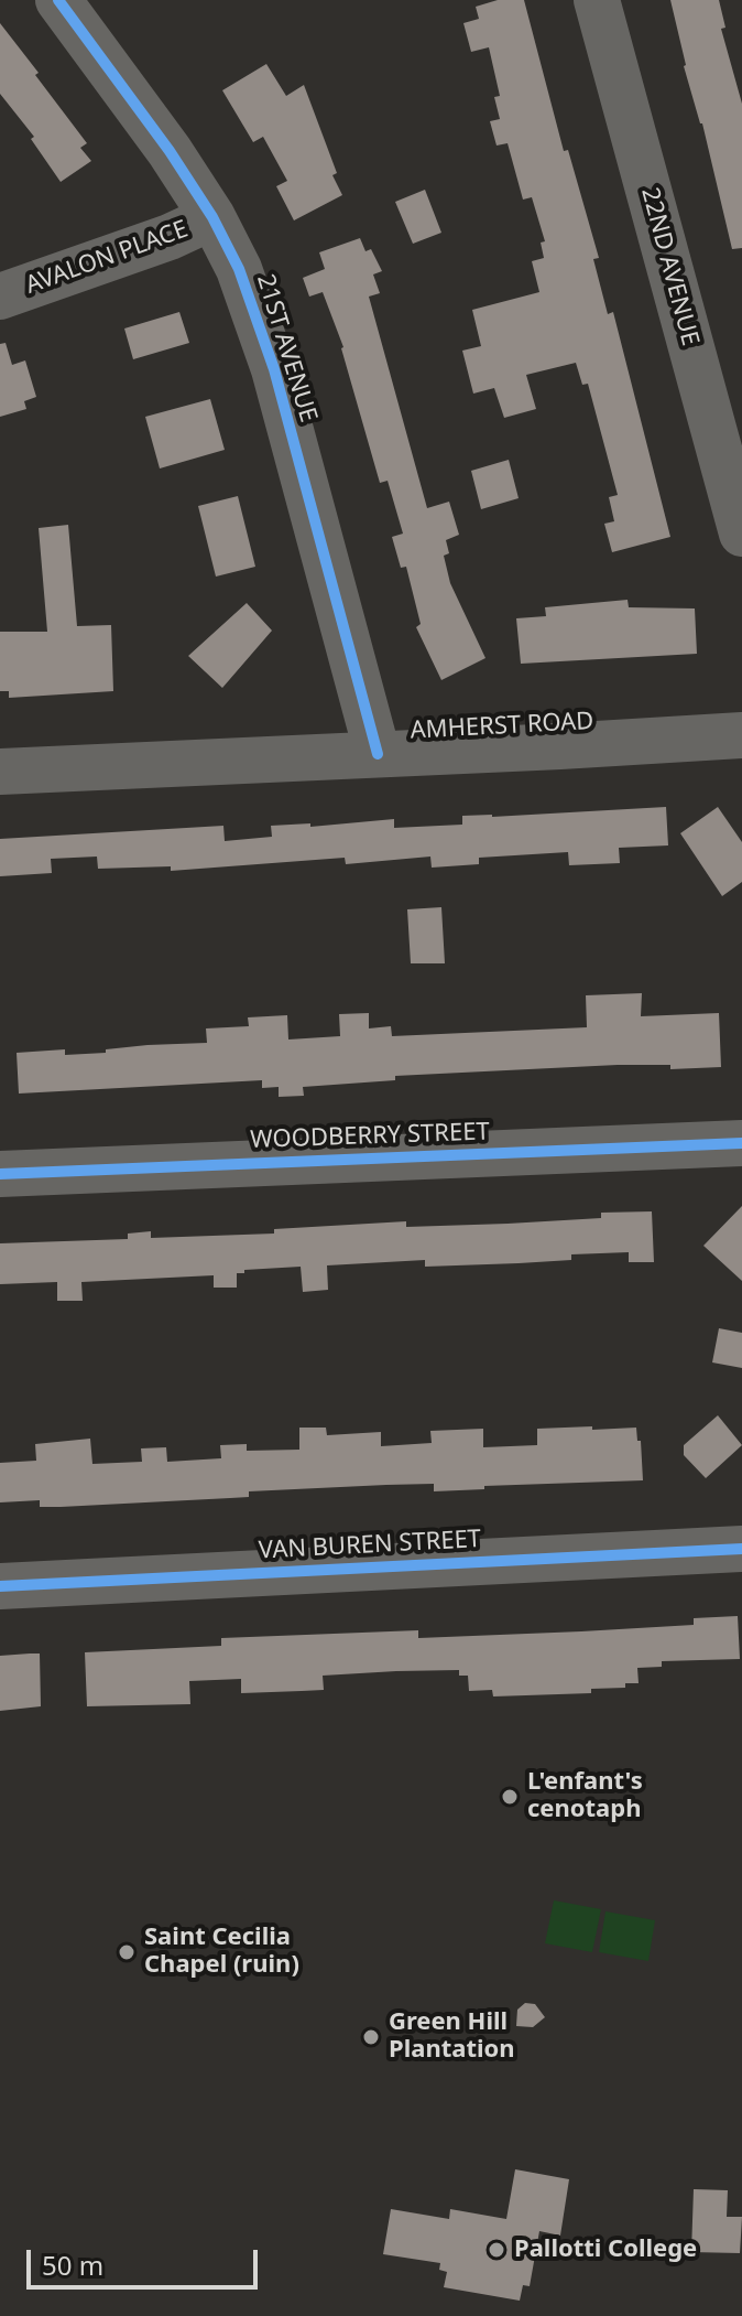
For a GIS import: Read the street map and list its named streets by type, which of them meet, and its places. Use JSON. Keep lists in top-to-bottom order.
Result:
{
  "streets": {
    "street": [
      "AVALON PLACE",
      "22ND AVENUE",
      "21ST AVENUE",
      "AMHERST ROAD",
      "WOODBERRY STREET",
      "VAN BUREN STREET"
    ]
  },
  "crossings": [
    ["AVALON PLACE", "21ST AVENUE"],
    ["21ST AVENUE", "AMHERST ROAD"]
  ],
  "places": [
    "L'enfant's cenotaph",
    "Saint Cecilia Chapel (ruin)",
    "Green Hill Plantation",
    "Pallotti College"
  ],
  "scale_bar": "50 m"
}
